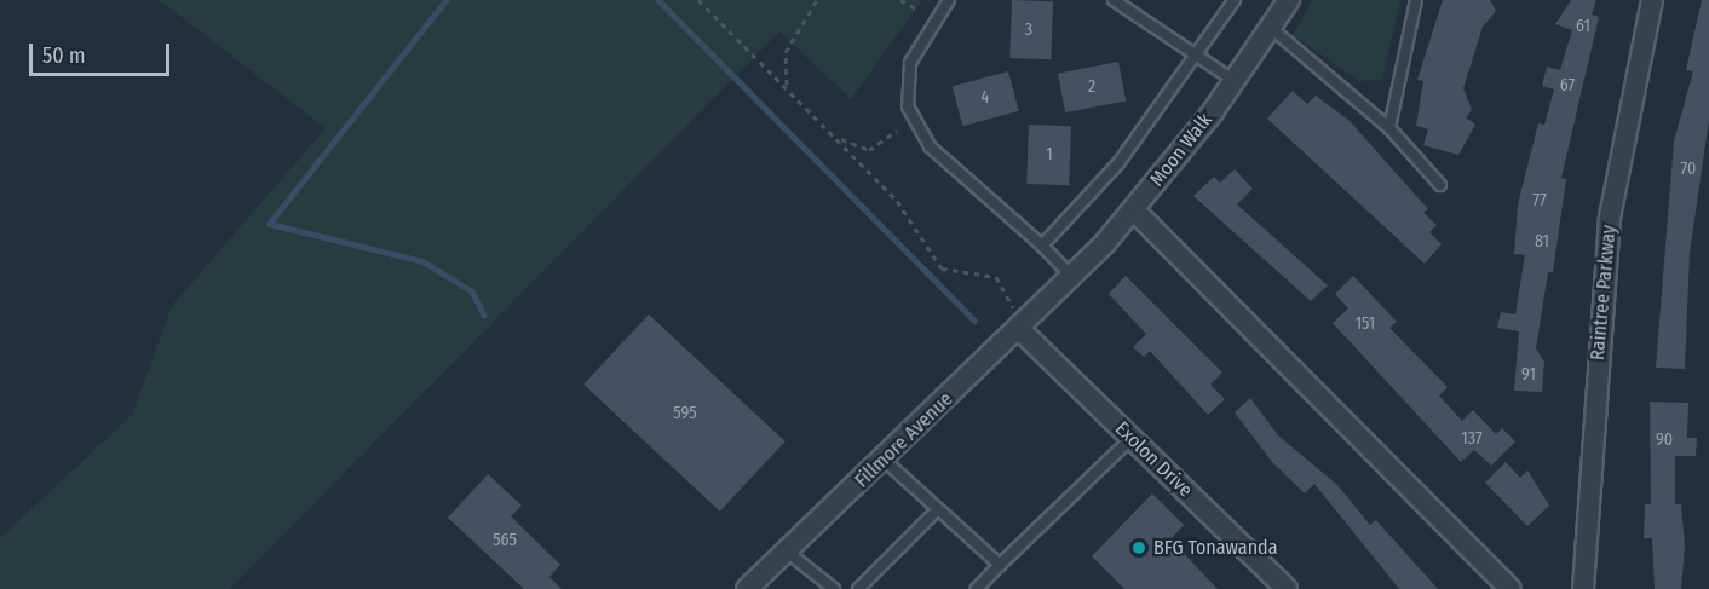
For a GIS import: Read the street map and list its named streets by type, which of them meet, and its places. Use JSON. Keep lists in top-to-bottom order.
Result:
{
  "streets": {
    "street": [
      "Moon Walk",
      "Raintree Parkway",
      "Fillmore Avenue",
      "Exolon Drive"
    ]
  },
  "crossings": [
    ["Moon Walk", "Fillmore Avenue"],
    ["Fillmore Avenue", "Exolon Drive"]
  ],
  "places": ["BFG Tonawanda"],
  "house_numbers": [
    "61",
    "3",
    "67",
    "2",
    "4",
    "1",
    "70",
    "77",
    "81",
    "151",
    "91",
    "595",
    "137",
    "90",
    "565"
  ],
  "scale_bar": "50 m"
}
